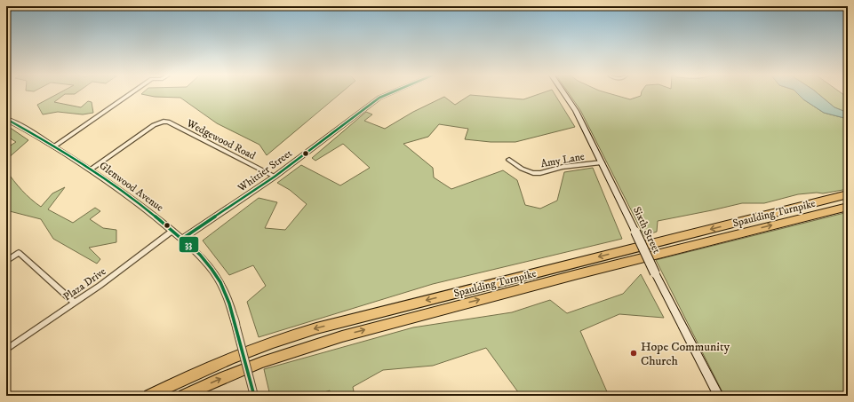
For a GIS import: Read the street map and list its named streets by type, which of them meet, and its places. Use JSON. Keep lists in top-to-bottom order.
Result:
{
  "streets": {
    "highway": ["Spaulding Turnpike"],
    "main road": ["Sixth Street"],
    "street": [
      "Wedgewood Road",
      "Amy Lane",
      "Whittier Street",
      "Glenwood Avenue",
      "Plaza Drive"
    ]
  },
  "crossings": [
    ["Wedgewood Road", "Whittier Street"],
    ["Wedgewood Road", "Glenwood Avenue"],
    ["Amy Lane", "Sixth Street"],
    ["Whittier Street", "Glenwood Avenue"],
    ["Glenwood Avenue", "Plaza Drive"]
  ],
  "places": ["Hope Community Church"],
  "lines": ["transit line 33"]
}
